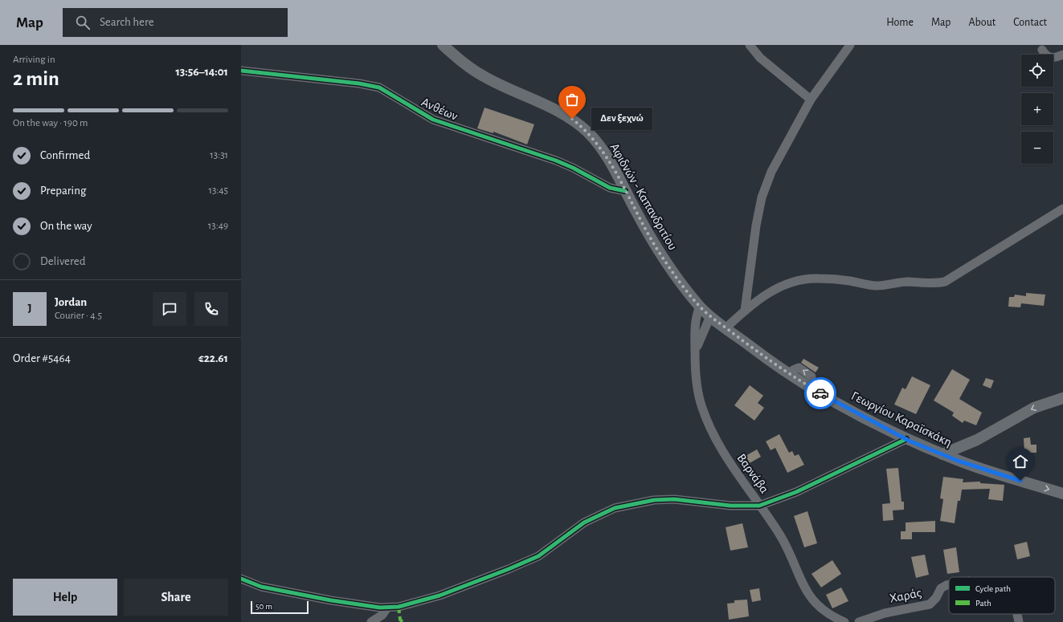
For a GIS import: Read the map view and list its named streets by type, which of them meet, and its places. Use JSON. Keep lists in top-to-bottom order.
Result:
{
  "streets": {
    "main road": ["Αφιδνών - Καπανδριτίου", "Γεωργίου Καραϊσκάκη"],
    "street": ["Ανθέων", "Βαρνάβα", "Χαράς"]
  },
  "crossings": [
    ["Ανθέων", "Αφιδνών - Καπανδριτίου"],
    ["Αφιδνών - Καπανδριτίου", "Γεωργίου Καραϊσκάκη"],
    ["Αφιδνών - Καπανδριτίου", "Βαρνάβα"]
  ],
  "places": ["Δεν ξεχνώ"],
  "legend": ["Cycle path", "Path"],
  "scale_bar": "50 m",
  "page": {
    "header": "Map",
    "search": "Search here",
    "nav": [
      "Home",
      "Map",
      "About",
      "Contact"
    ],
    "heading": ["2 min", "Arriving in", "13:56–14:01"],
    "panel": [
      "Jordan",
      "Courier · 4.5",
      "Order #5464",
      "€22.61"
    ],
    "map_buttons": ["+", "−"],
    "bar": "On the way · 190 m",
    "bubble": "Δεν ξεχνώ",
    "list": [
      ["Confirmed", "13:31"],
      ["Preparing", "13:45"],
      ["On the way", "13:49"],
      "Delivered"
    ],
    "round": "J",
    "buttons": ["Help", "Share"],
    "scale": "50 m"
  }
}
